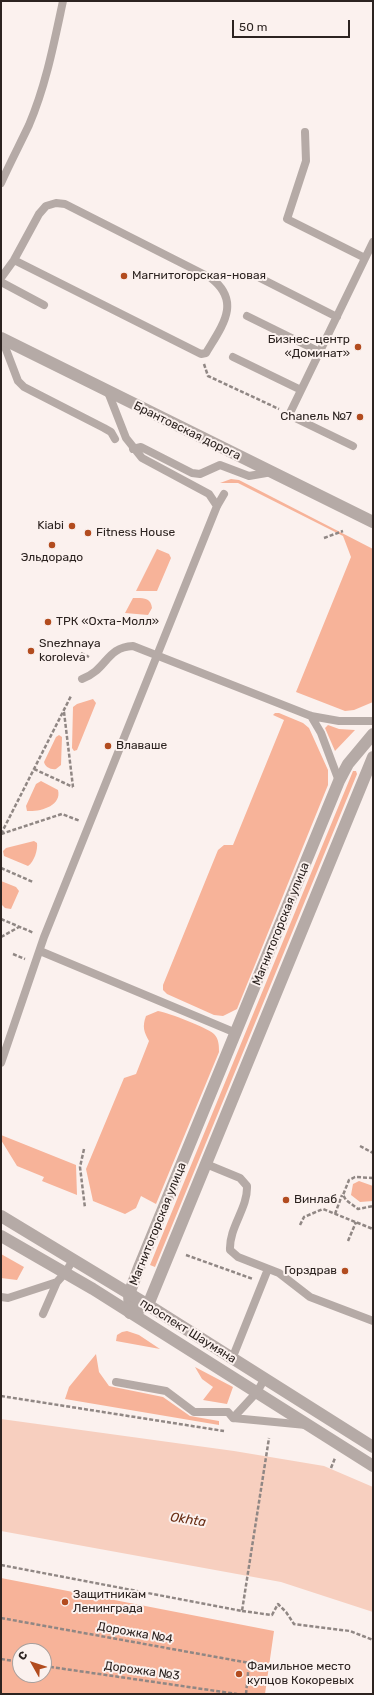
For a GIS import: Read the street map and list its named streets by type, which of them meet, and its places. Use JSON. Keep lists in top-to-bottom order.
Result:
{
  "streets": {
    "street": ["Брантовская дорога", "Магнитогорская улица", "проспект Шаумяна"],
    "path": ["Дорожка №4", "Дорожка №3"]
  },
  "crossings": [
    ["Магнитогорская улица", "проспект Шаумяна"]
  ],
  "water": ["Okhta"],
  "places": [
    "Магнитогорская-новая",
    "Бизнес-центр «Доминат»",
    "Chaneль №7",
    "Kiabi",
    "Fitness House",
    "Эльдорадо",
    "ТРК «Охта-Молл»",
    "Snezhnaya koroleva",
    "Влаваше",
    "Винлаб",
    "Горздрав",
    "Защитникам Ленинграда",
    "Фамильное место купцов Кокоревых"
  ],
  "scale_bar": "50 m",
  "north": "top left"
}
